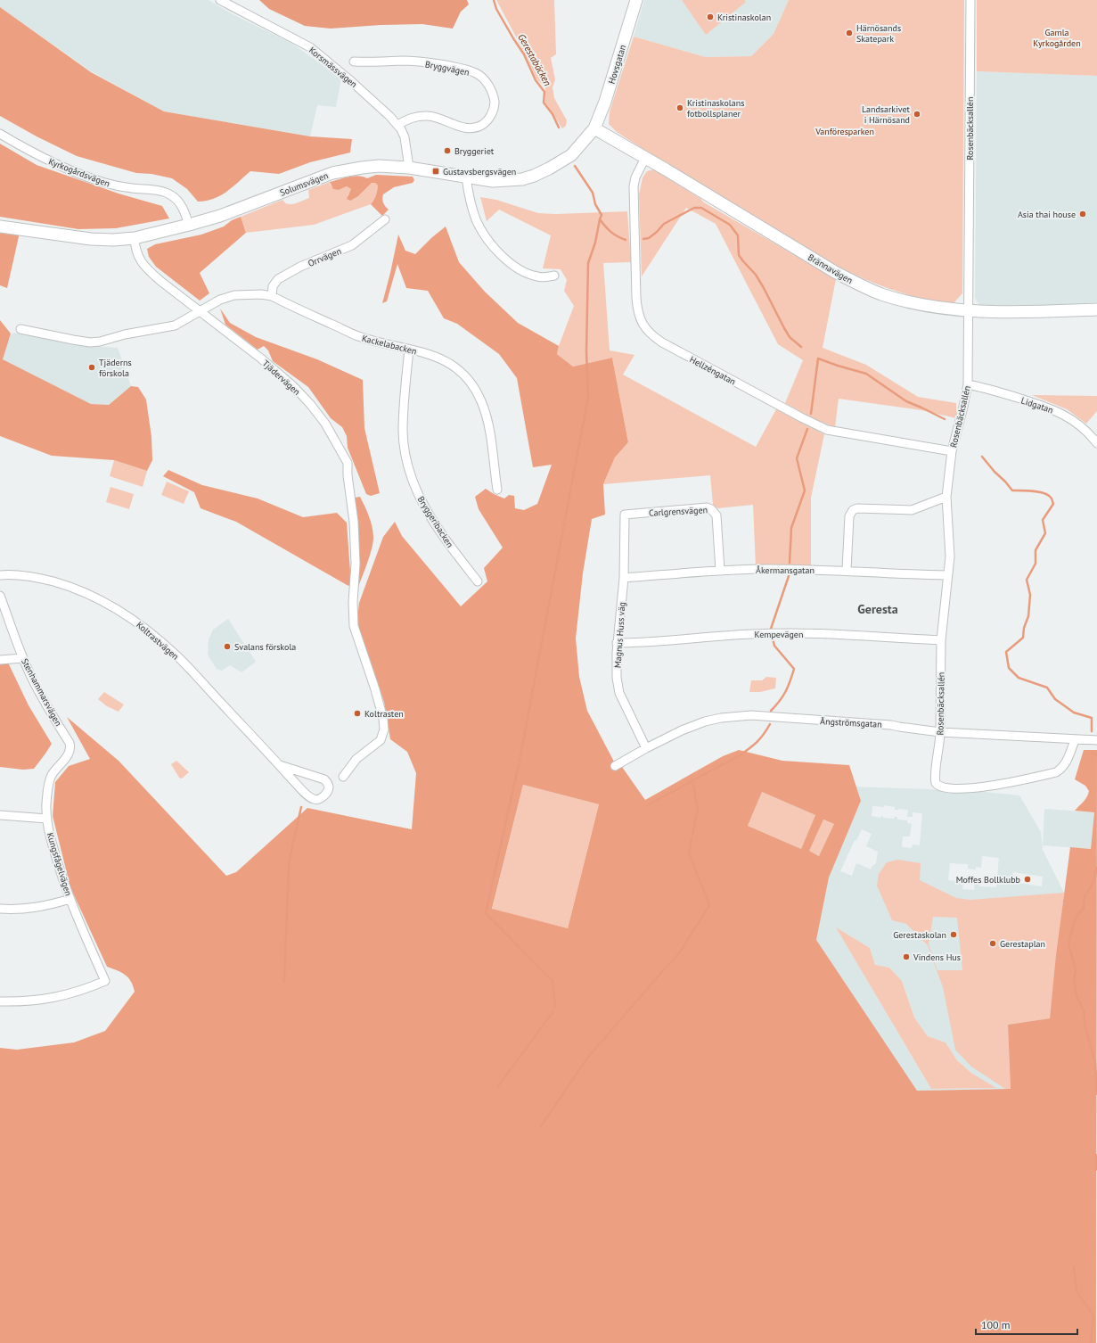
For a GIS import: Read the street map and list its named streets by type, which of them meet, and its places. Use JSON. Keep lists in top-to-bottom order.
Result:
{
  "streets": {
    "main road": ["Hovsgatan", "Solumsvägen", "Brännavägen"],
    "street": [
      "Korsmässvägen",
      "Bryggvägen",
      "Rosenbäcksallén",
      "Kyrkogårdsvägen",
      "Orrvägen",
      "Kackelabacken",
      "Hellzéngatan",
      "Tjädervägen",
      "Lidgatan",
      "Carlgrensvägen",
      "Bryggeribacken",
      "Åkermansgatan",
      "Kempevägen",
      "Magnus Huss väg",
      "Koltrastvägen",
      "Stenhammarsvägen",
      "Ångströmsgatan",
      "Kungsfågelvägen"
    ]
  },
  "crossings": [
    ["Hovsgatan", "Solumsvägen"],
    ["Hovsgatan", "Brännavägen"],
    ["Korsmässvägen", "Bryggvägen"],
    ["Korsmässvägen", "Solumsvägen"],
    ["Rosenbäcksallén", "Brännavägen"],
    ["Rosenbäcksallén", "Hellzéngatan"],
    ["Rosenbäcksallén", "Lidgatan"],
    ["Rosenbäcksallén", "Åkermansgatan"],
    ["Rosenbäcksallén", "Kempevägen"],
    ["Rosenbäcksallén", "Ångströmsgatan"],
    ["Kyrkogårdsvägen", "Solumsvägen"],
    ["Solumsvägen", "Brännavägen"],
    ["Solumsvägen", "Tjädervägen"],
    ["Orrvägen", "Kackelabacken"],
    ["Brännavägen", "Hellzéngatan"],
    ["Kackelabacken", "Tjädervägen"],
    ["Kackelabacken", "Bryggeribacken"],
    ["Carlgrensvägen", "Åkermansgatan"],
    ["Carlgrensvägen", "Magnus Huss väg"],
    ["Åkermansgatan", "Magnus Huss väg"],
    ["Kempevägen", "Magnus Huss väg"],
    ["Magnus Huss väg", "Ångströmsgatan"],
    ["Stenhammarsvägen", "Kungsfågelvägen"]
  ],
  "districts": ["Geresta"],
  "water": ["Gerestabäcken"],
  "parks": ["Gamla Kyrkogården", "Vanföresparken"],
  "places": {
    "other": [
      "Kristinaskolan",
      "Härnösands Skatepark",
      "Kristinaskolans fotbollsplaner",
      "Landsarkivet i Härnösand",
      "Bryggeriet",
      "Asia thai house",
      "Tjäderns förskola",
      "Svalans förskola",
      "Koltrasten",
      "Moffes Bollklubb",
      "Gerestaskolan",
      "Gerestaplan",
      "Vindens Hus"
    ],
    "transit": ["Gustavsbergsvägen"]
  },
  "scale_bar": "100 m"
}
